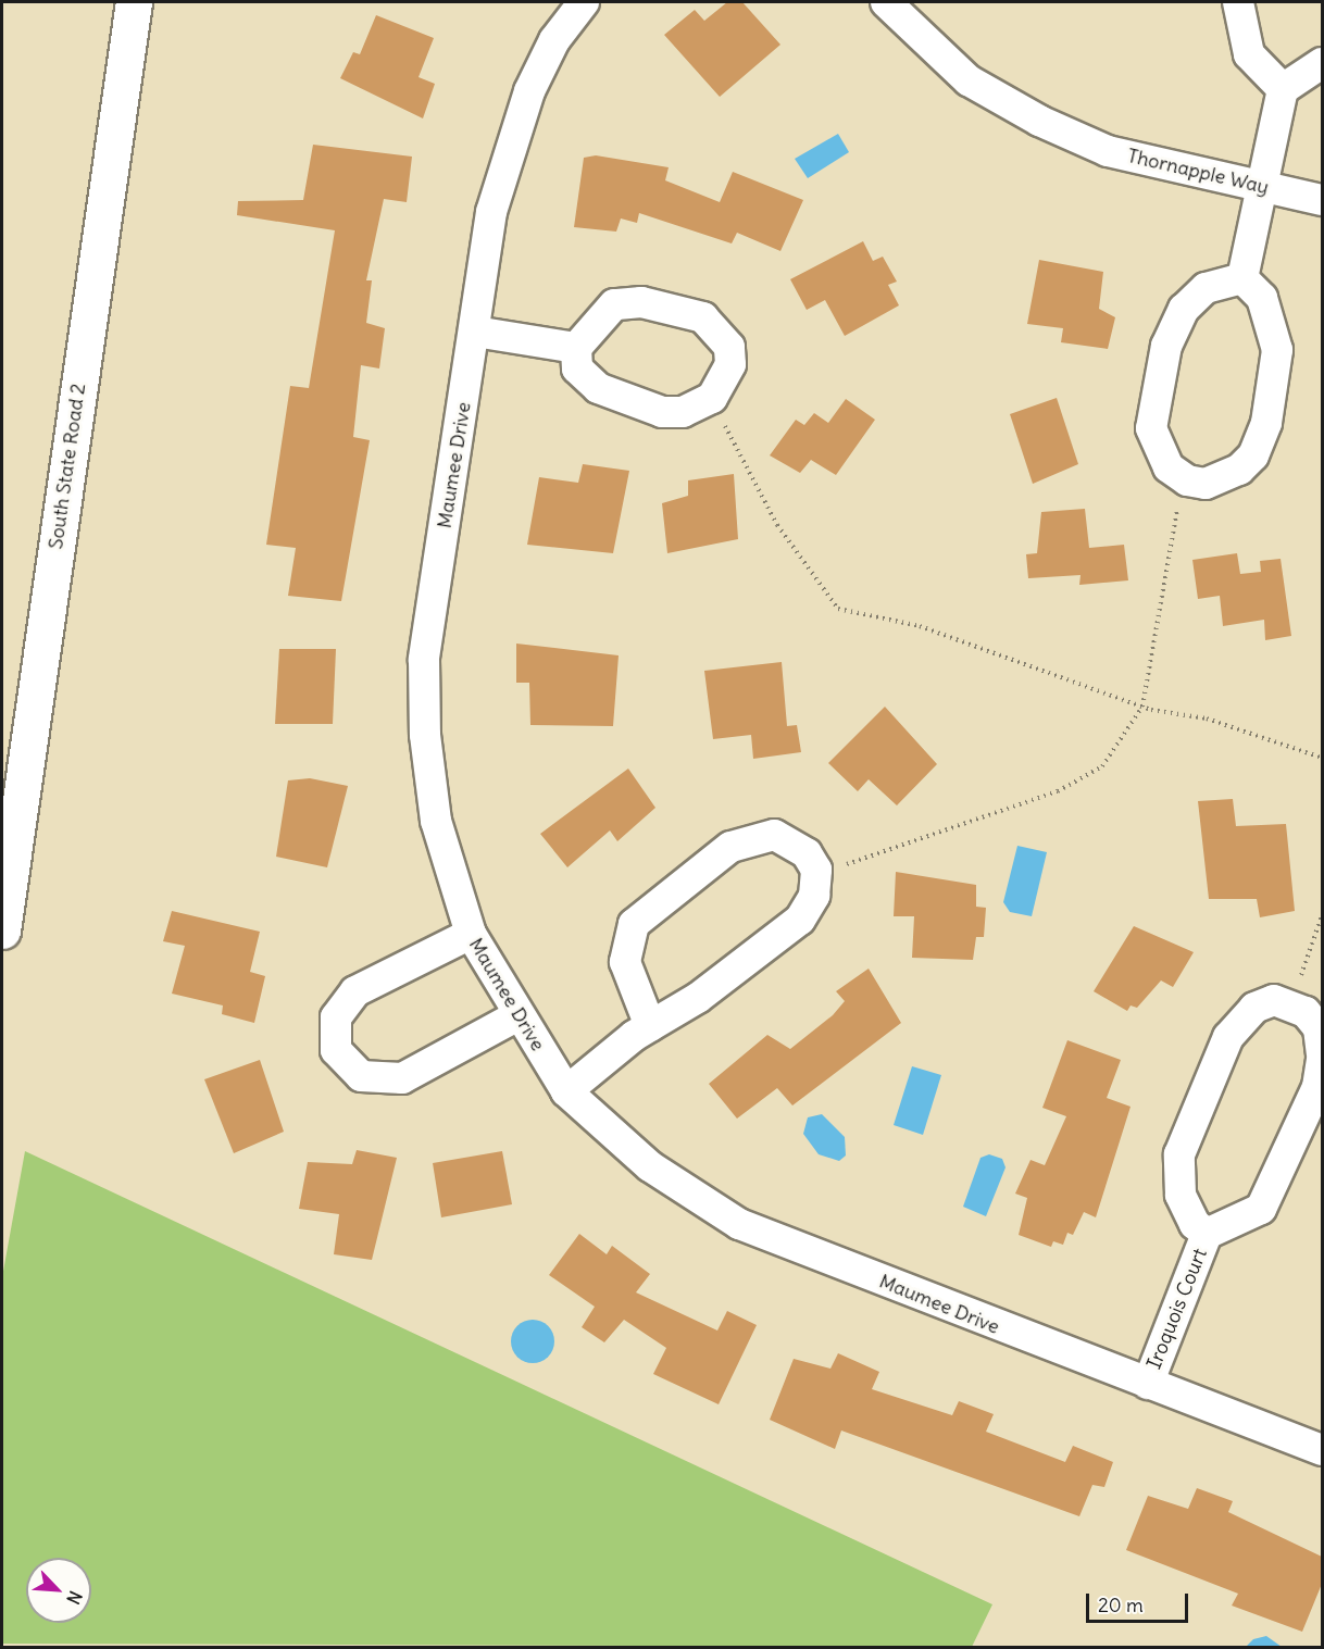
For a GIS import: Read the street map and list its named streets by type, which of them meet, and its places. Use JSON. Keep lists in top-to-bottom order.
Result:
{
  "streets": {
    "main road": ["South State Road 2"],
    "street": ["Thornapple Way", "Maumee Drive", "Iroquois Court"]
  },
  "crossings": [
    ["Maumee Drive", "Iroquois Court"]
  ],
  "scale_bar": "20 m",
  "north": "bottom right"
}
